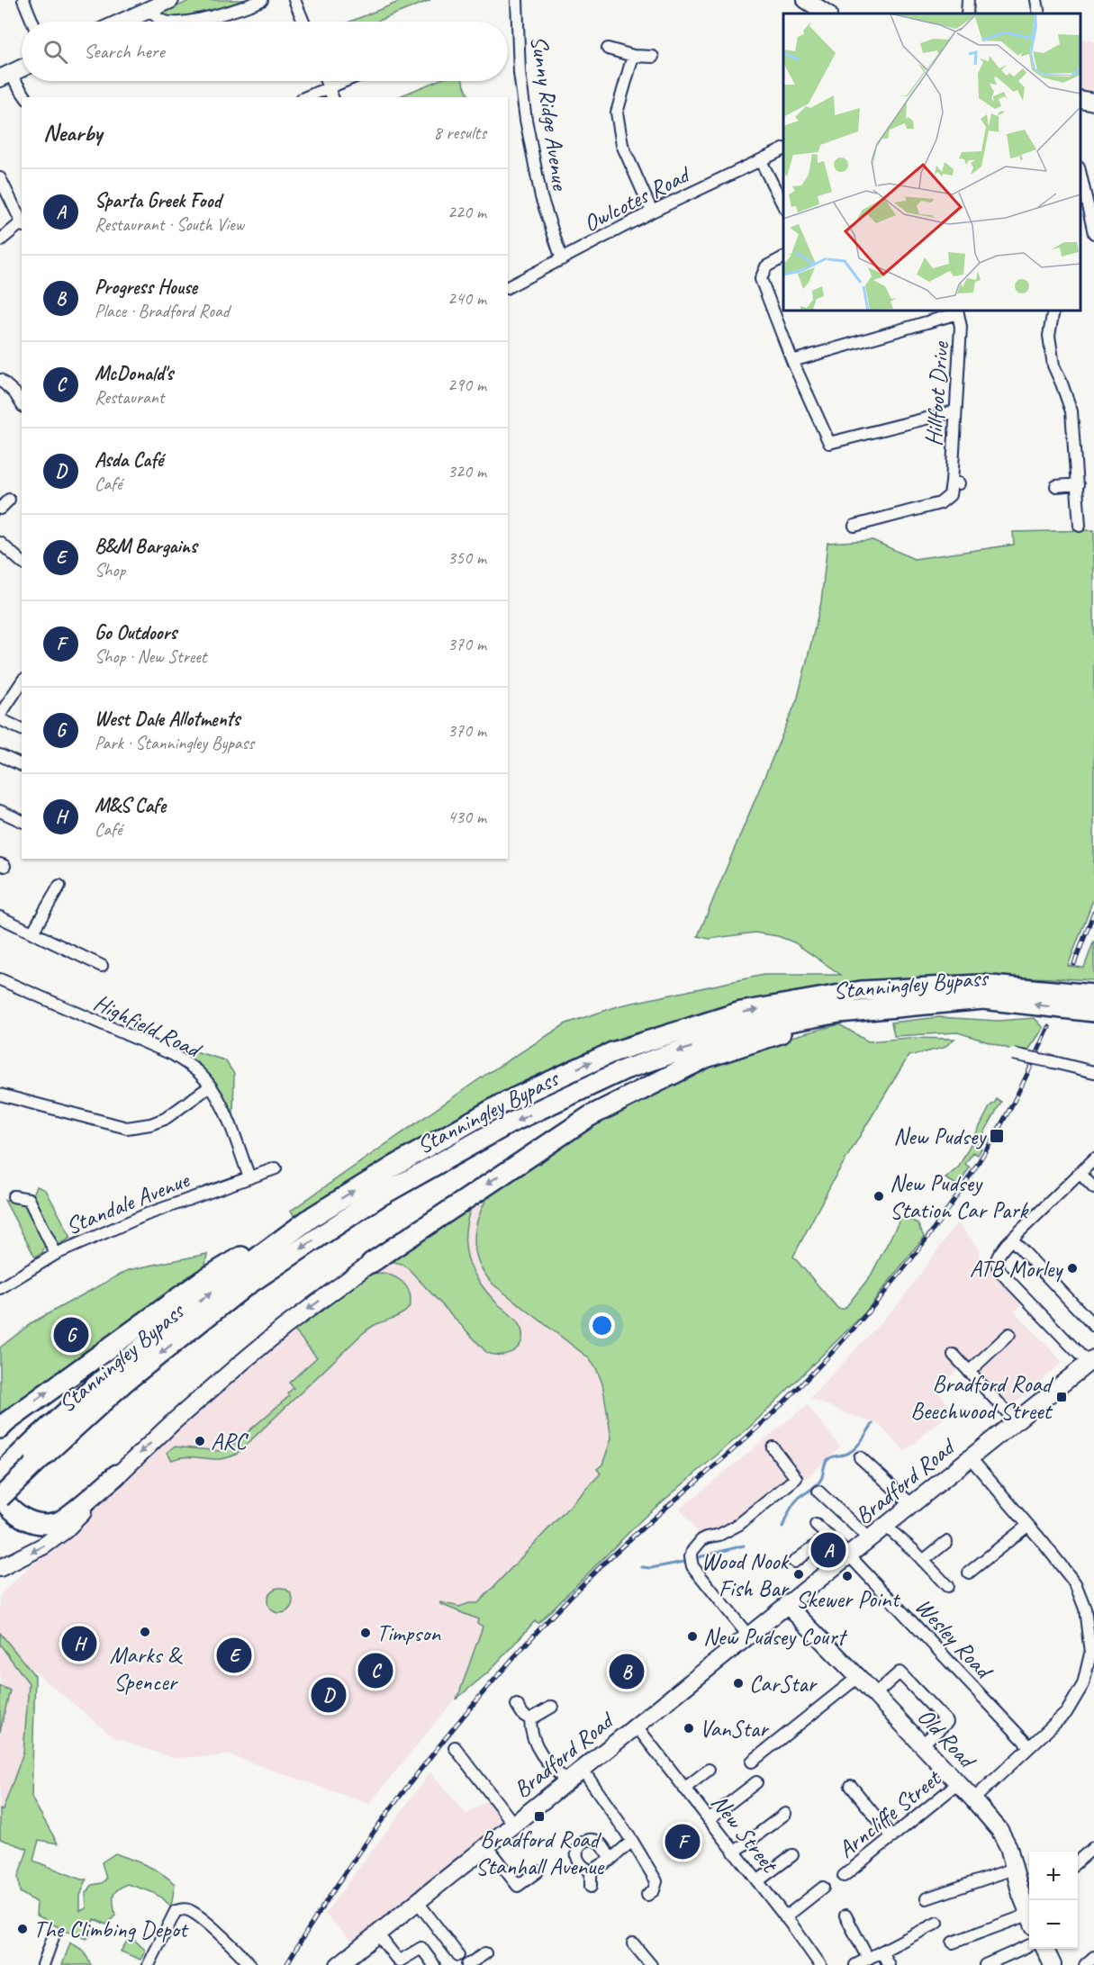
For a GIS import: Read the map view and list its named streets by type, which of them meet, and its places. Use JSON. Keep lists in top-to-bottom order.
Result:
{
  "streets": {
    "highway": ["Stanningley Bypass"],
    "main road": ["Bradford Road", "Old Road"],
    "street": [
      "Sunny Ridge Avenue",
      "Owlcotes Road",
      "Hillfoot Drive",
      "Highfield Road",
      "Standale Avenue",
      "Wesley Road",
      "Arncliffe Street",
      "New Street"
    ]
  },
  "crossings": [
    ["Sunny Ridge Avenue", "Owlcotes Road"],
    ["Highfield Road", "Standale Avenue"],
    ["Bradford Road", "Wesley Road"],
    ["Bradford Road", "Old Road"],
    ["Bradford Road", "New Street"],
    ["Old Road", "Arncliffe Street"]
  ],
  "places": {
    "transit": ["New Pudsey", "Bradford Road Beechwood Street", "Bradford Road Stanhall Avenue"],
    "other": [
      "New Pudsey Station Car Park",
      "ATB Morley",
      "ARC",
      "Wood Nook Fish Bar",
      "Skewer Point",
      "Marks & Spencer",
      "Timpson",
      "New Pudsey Court",
      "CarStar",
      "VanStar",
      "The Climbing Depot"
    ]
  },
  "page": {
    "search": "Search here",
    "heading": ["Nearby", "8 results"],
    "list": [
      {
        "mark": "A",
        "name": "Sparta Greek Food",
        "note": "Restaurant · South View",
        "value": "220 m"
      },
      {
        "mark": "B",
        "name": "Progress House",
        "note": "Place · Bradford Road",
        "value": "240 m"
      },
      {
        "mark": "C",
        "name": "McDonald's",
        "note": "Restaurant",
        "value": "290 m"
      },
      {
        "mark": "D",
        "name": "Asda Café",
        "note": "Café",
        "value": "320 m"
      },
      {
        "mark": "E",
        "name": "B&M Bargains",
        "note": "Shop",
        "value": "350 m"
      },
      {
        "mark": "F",
        "name": "Go Outdoors",
        "note": "Shop · New Street",
        "value": "370 m"
      },
      {
        "mark": "G",
        "name": "West Dale Allotments",
        "note": "Park · Stanningley Bypass",
        "value": "370 m"
      },
      {
        "mark": "H",
        "name": "M&S Cafe",
        "note": "Café",
        "value": "430 m"
      }
    ],
    "pins": [
      "G",
      "A",
      "H",
      "E",
      "C",
      "B",
      "D",
      "F"
    ],
    "map_buttons": ["+", "−"]
  }
}
